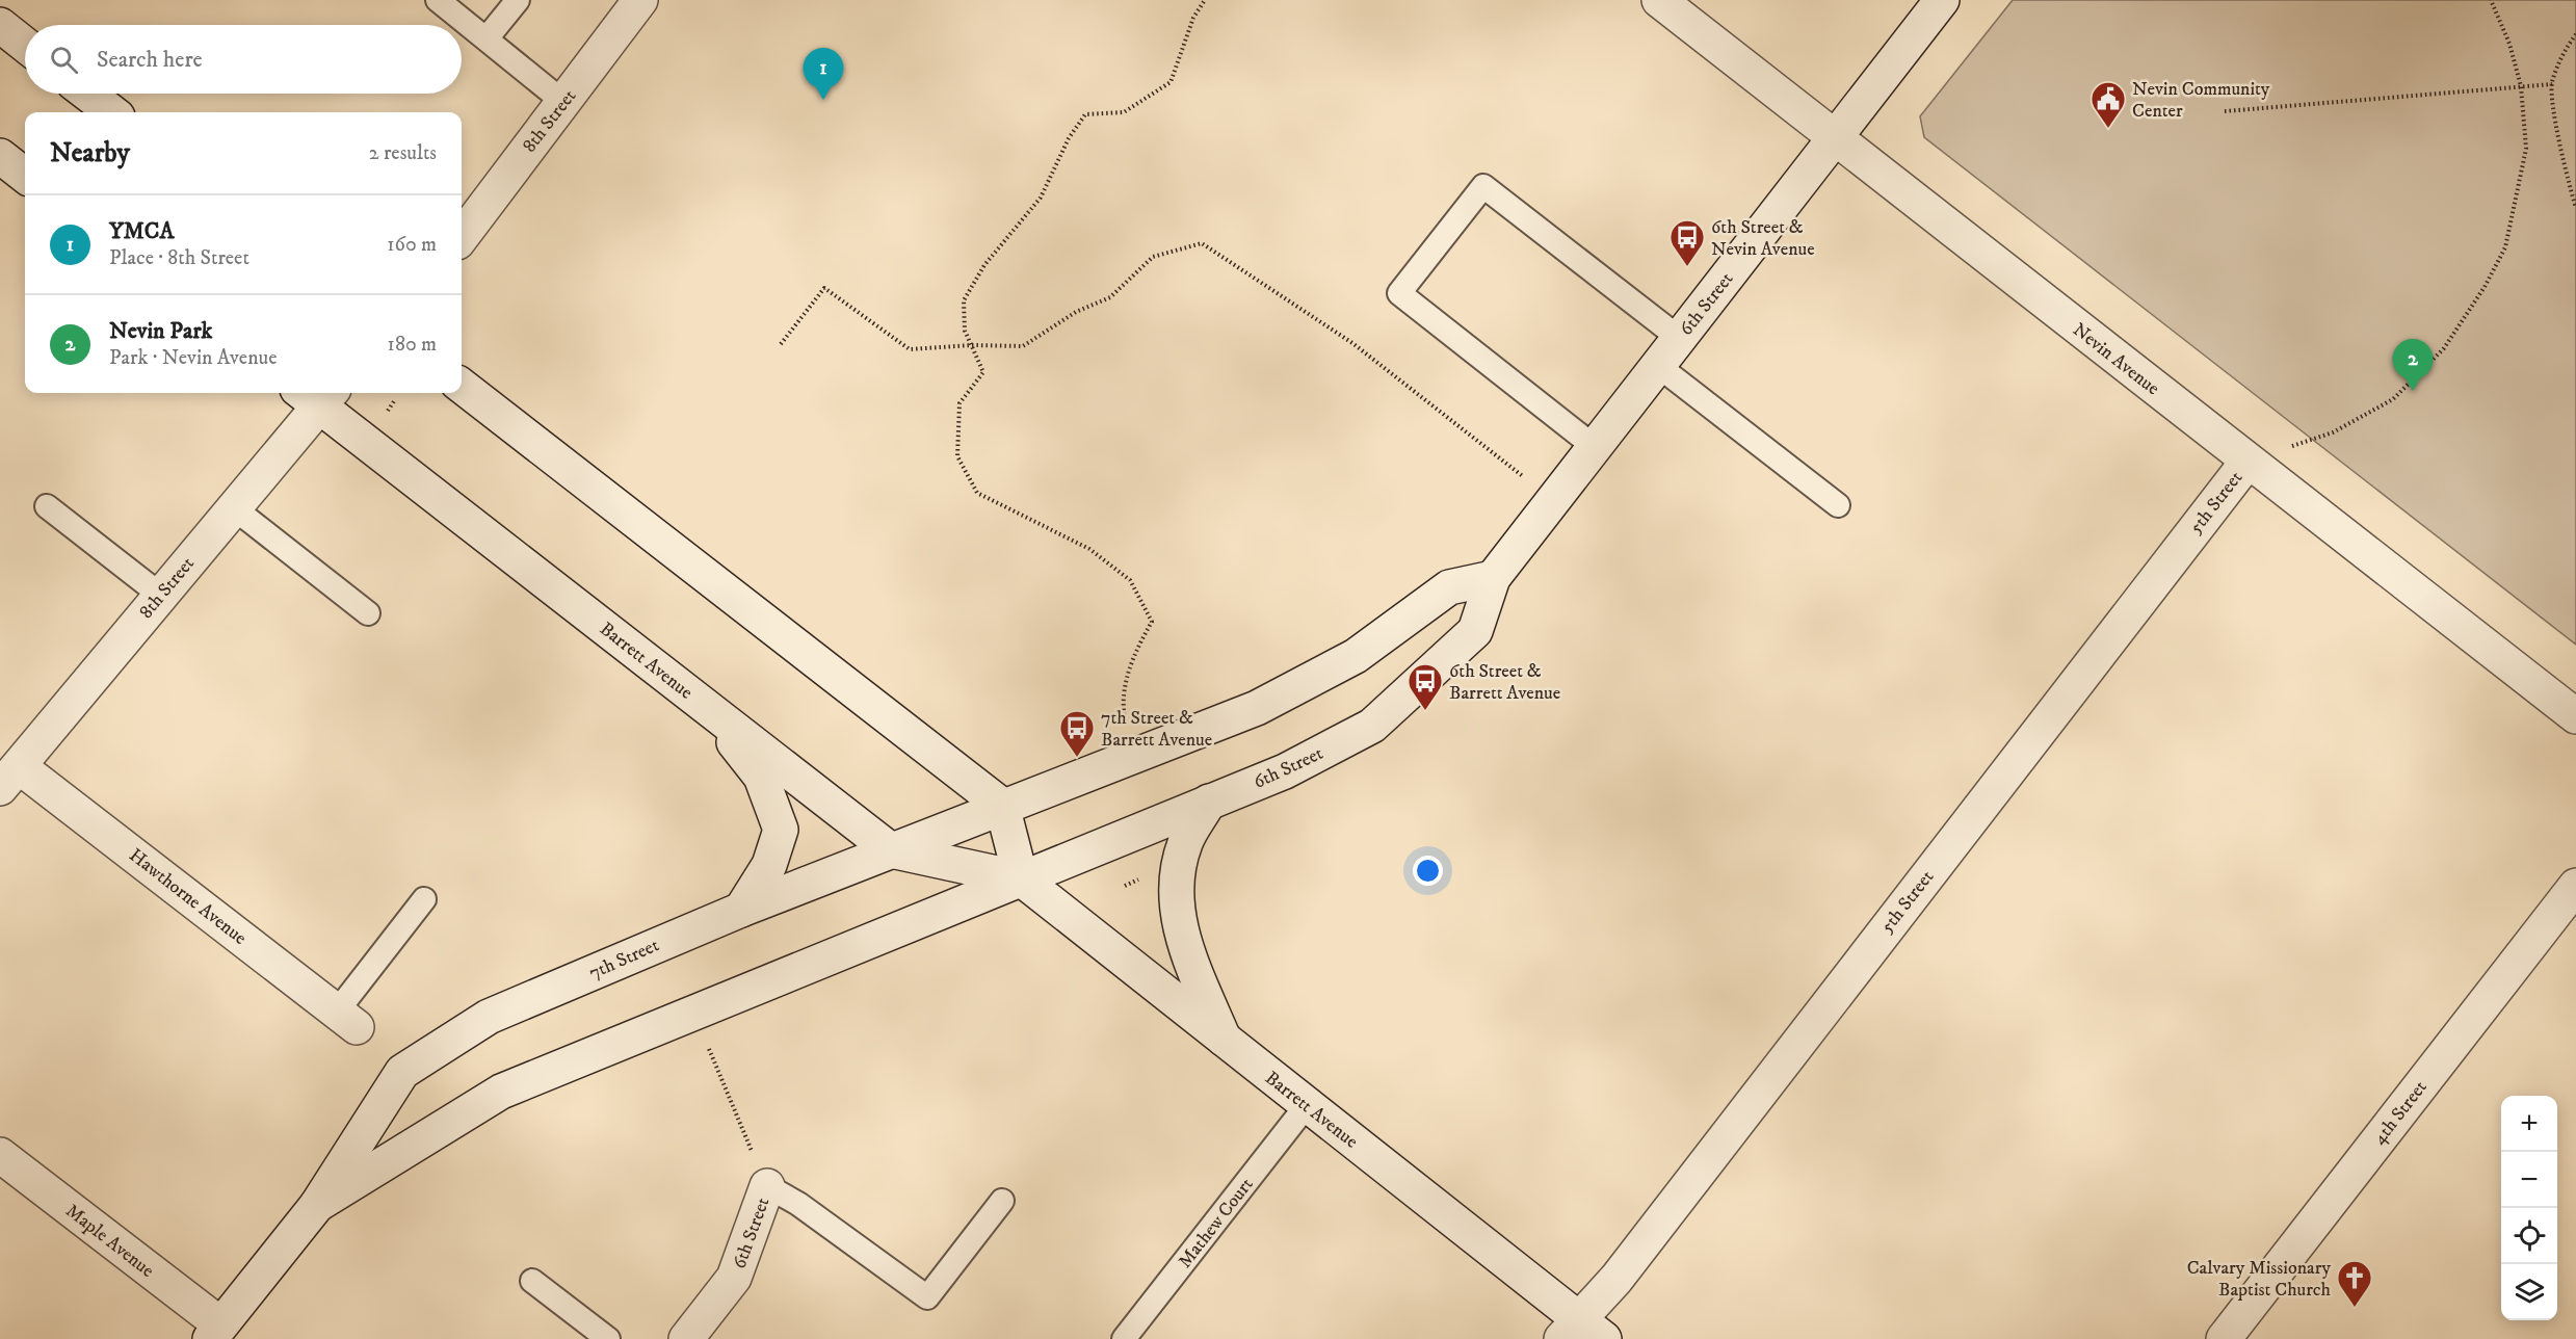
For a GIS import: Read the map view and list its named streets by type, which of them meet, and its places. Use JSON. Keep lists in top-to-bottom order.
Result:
{
  "streets": {
    "street": [
      "8th Street",
      "6th Street",
      "Nevin Avenue",
      "5th Street",
      "Barrett Avenue",
      "Hawthorne Avenue",
      "7th Street",
      "4th Street",
      "Maple Avenue"
    ],
    "lane": ["Mathew Court"]
  },
  "crossings": [
    ["8th Street", "Barrett Avenue"],
    ["8th Street", "Hawthorne Avenue"],
    ["6th Street", "Nevin Avenue"],
    ["6th Street", "Barrett Avenue"],
    ["6th Street", "7th Street"],
    ["Nevin Avenue", "5th Street"],
    ["5th Street", "Barrett Avenue"],
    ["Barrett Avenue", "7th Street"],
    ["Barrett Avenue", "Mathew Court"],
    ["7th Street", "Maple Avenue"]
  ],
  "places": {
    "public building": ["Nevin Community Center"],
    "bus stop": ["6th Street & Nevin Avenue", "6th Street & Barrett Avenue", "7th Street & Barrett Avenue"],
    "church": ["Calvary Missionary Baptist Church"]
  },
  "page": {
    "search": "Search here",
    "pins": ["1", "2"],
    "heading": ["Nearby", "2 results"],
    "list": [
      {
        "mark": "1",
        "name": "YMCA",
        "note": "Place · 8th Street",
        "value": "160 m"
      },
      {
        "mark": "2",
        "name": "Nevin Park",
        "note": "Park · Nevin Avenue",
        "value": "180 m"
      }
    ],
    "map_buttons": ["+", "−"]
  }
}
